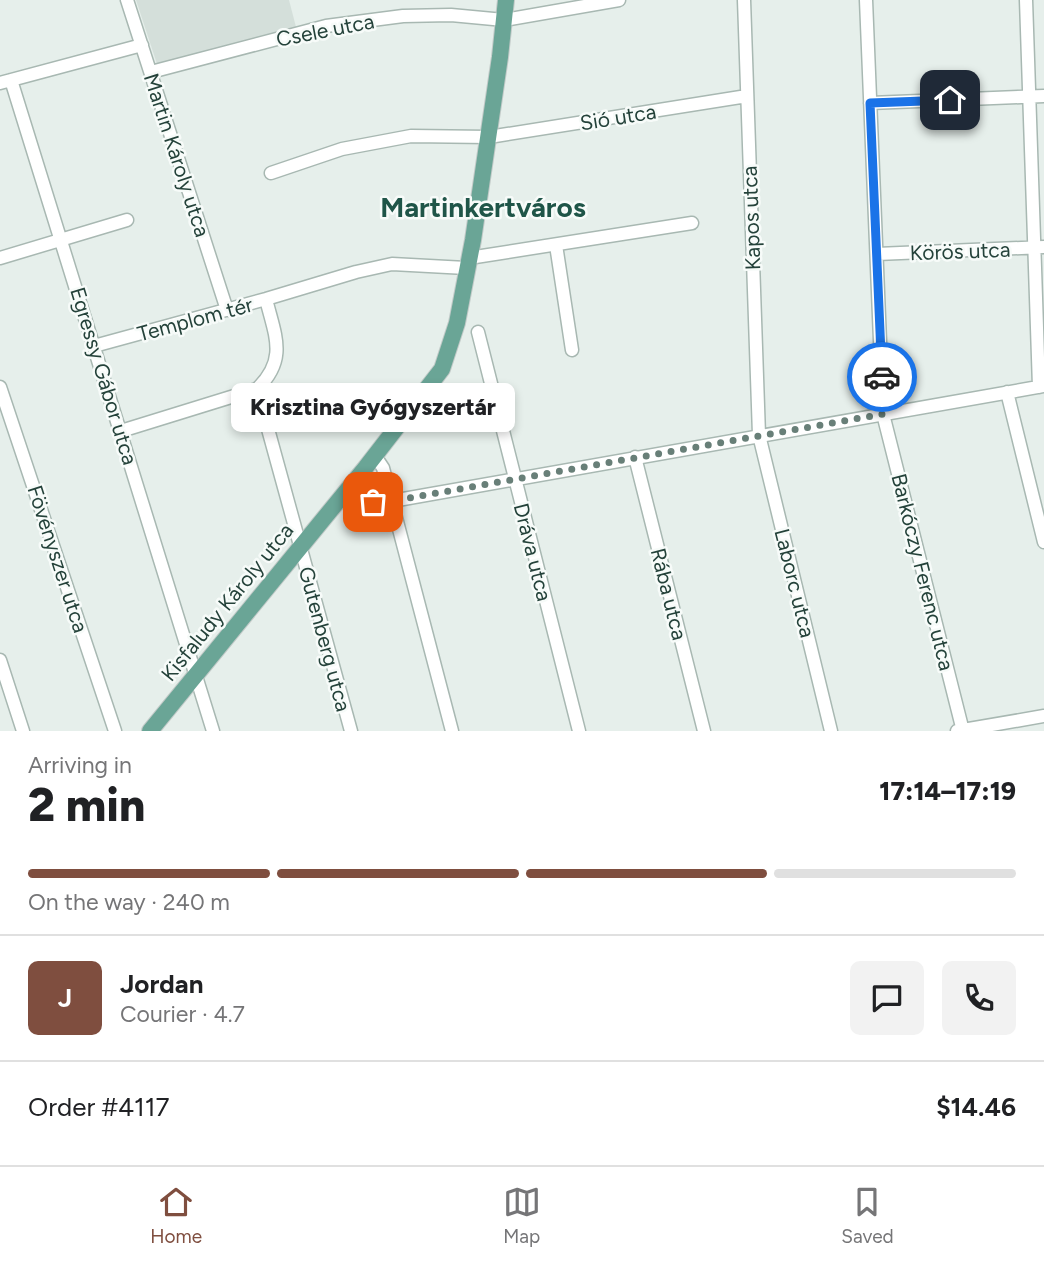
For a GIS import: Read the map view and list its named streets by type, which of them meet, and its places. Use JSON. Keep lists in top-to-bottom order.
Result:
{
  "streets": {
    "main road": ["Kisfaludy Károly utca"],
    "street": [
      "Csele utca",
      "Sió utca",
      "Martin Károly utca",
      "Kapos utca",
      "Körös utca",
      "Templom tér",
      "Egressy Gábor utca",
      "Dráva utca",
      "Fövényszer utca",
      "Barkóczy Ferenc utca",
      "Laborc utca",
      "Rába utca",
      "Gutenberg utca"
    ]
  },
  "crossings": [
    ["Csele utca", "Martin Károly utca"],
    ["Csele utca", "Kisfaludy Károly utca"],
    ["Sió utca", "Kapos utca"],
    ["Sió utca", "Kisfaludy Károly utca"],
    ["Martin Károly utca", "Templom tér"],
    ["Kapos utca", "Laborc utca"],
    ["Körös utca", "Barkóczy Ferenc utca"],
    ["Templom tér", "Egressy Gábor utca"],
    ["Egressy Gábor utca", "Kisfaludy Károly utca"],
    ["Kisfaludy Károly utca", "Gutenberg utca"]
  ],
  "districts": ["Martinkertváros"],
  "places": ["Krisztina Gyógyszertár"],
  "page": {
    "bubble": "Krisztina Gyógyszertár",
    "heading": ["2 min", "Arriving in", "17:14–17:19"],
    "panel": [
      "Jordan",
      "Courier · 4.7",
      "Order #4117",
      "$14.46"
    ],
    "bar": "On the way · 240 m",
    "round": "J",
    "tabs": ["Home", "Map", "Saved"]
  }
}
